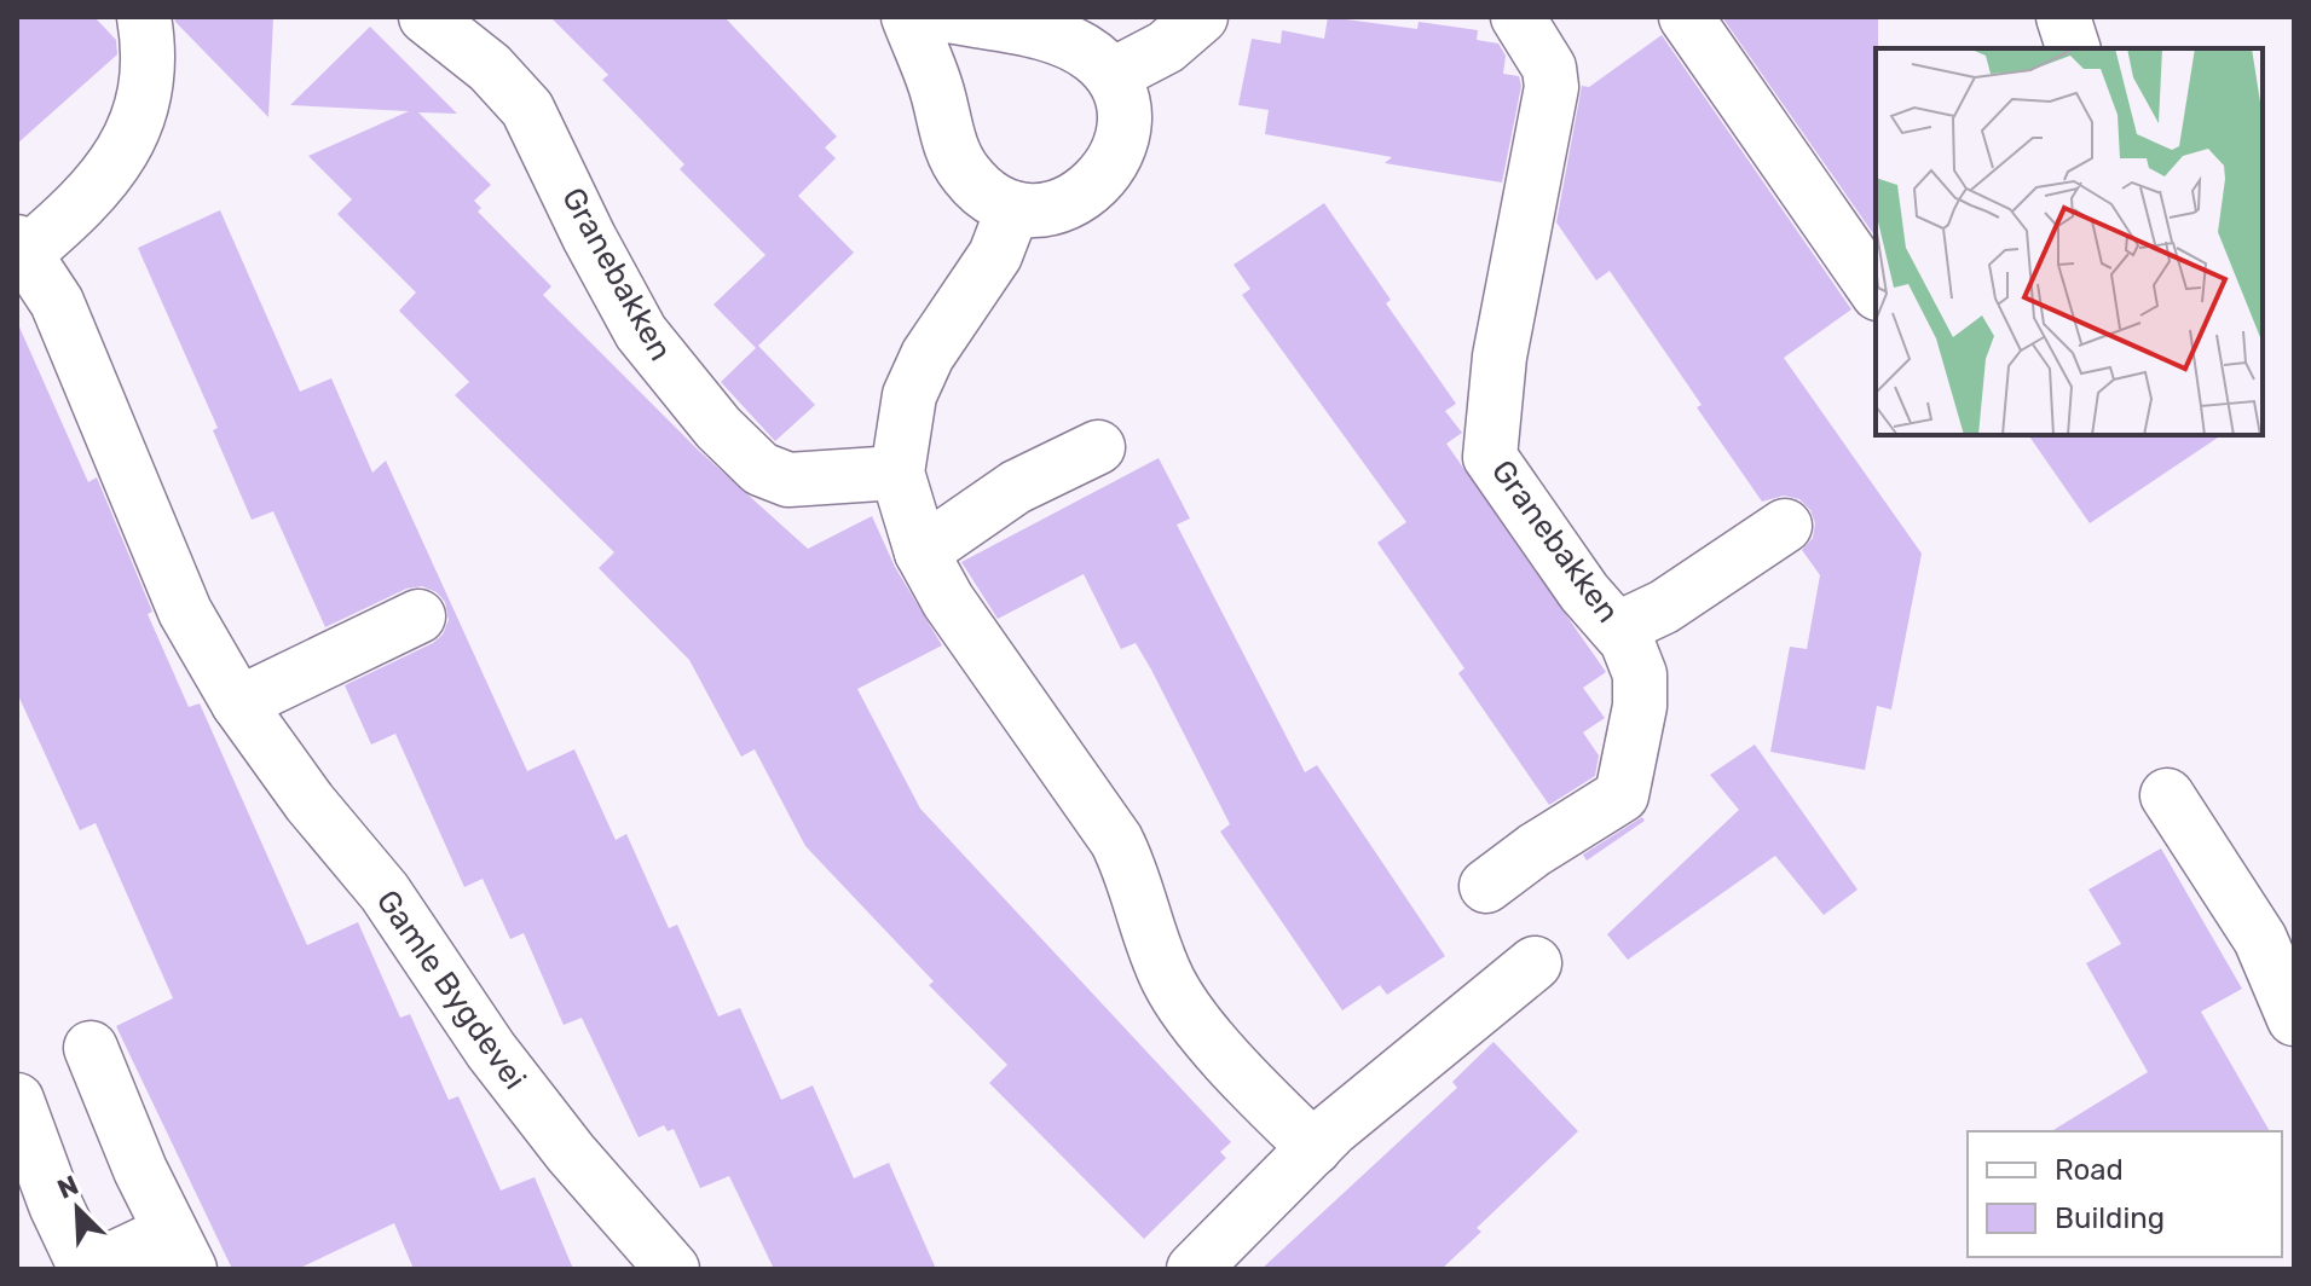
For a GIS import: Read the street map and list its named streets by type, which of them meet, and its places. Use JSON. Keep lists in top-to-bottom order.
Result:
{
  "streets": {
    "street": ["Granebakken", "Gamle Bygdevei"]
  },
  "legend": ["Road", "Building"],
  "north": "top left"
}
